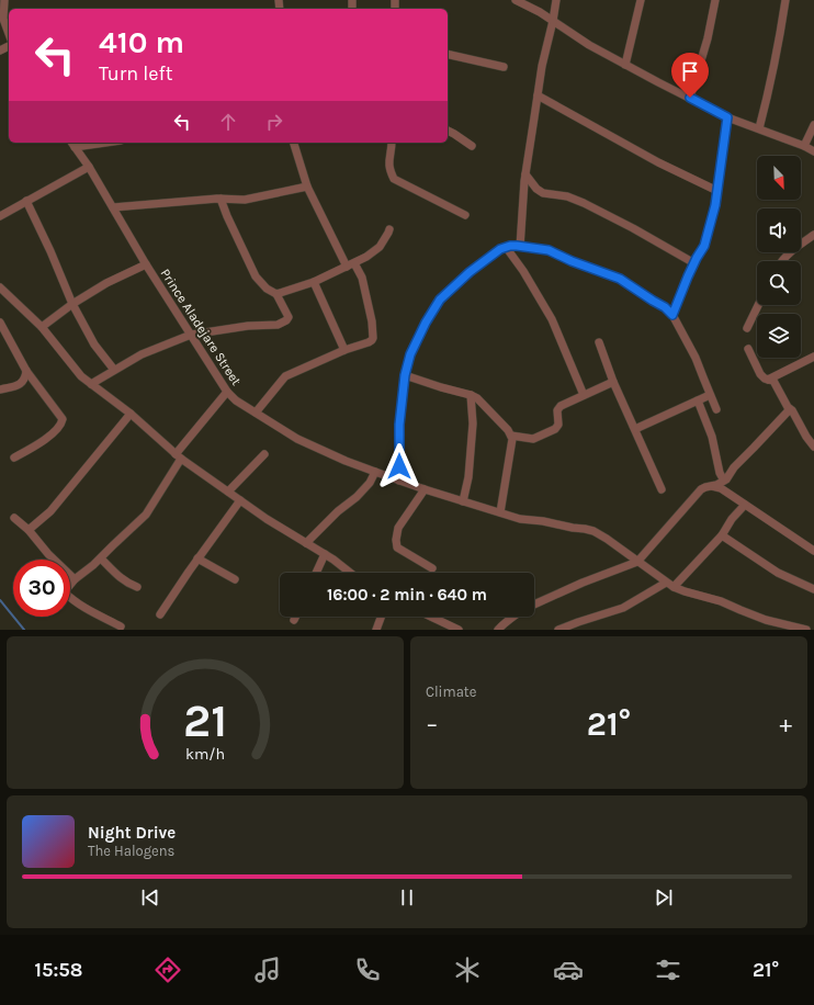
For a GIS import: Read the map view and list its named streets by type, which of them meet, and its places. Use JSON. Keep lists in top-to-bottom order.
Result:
{
  "streets": {
    "street": ["Prince Aladejare Street"]
  },
  "north": "bottom right",
  "page": {
    "turn": ["410 m", "Turn left"],
    "limit": "30",
    "trip": "16:00 · 2 min · 640 m",
    "tile": "Climate",
    "heat": ["−", "21°", "+"],
    "song": ["Night Drive", "The Halogens"],
    "tabs": ["15:58", "21°"],
    "gauge": ["21", "km/h"]
  }
}
